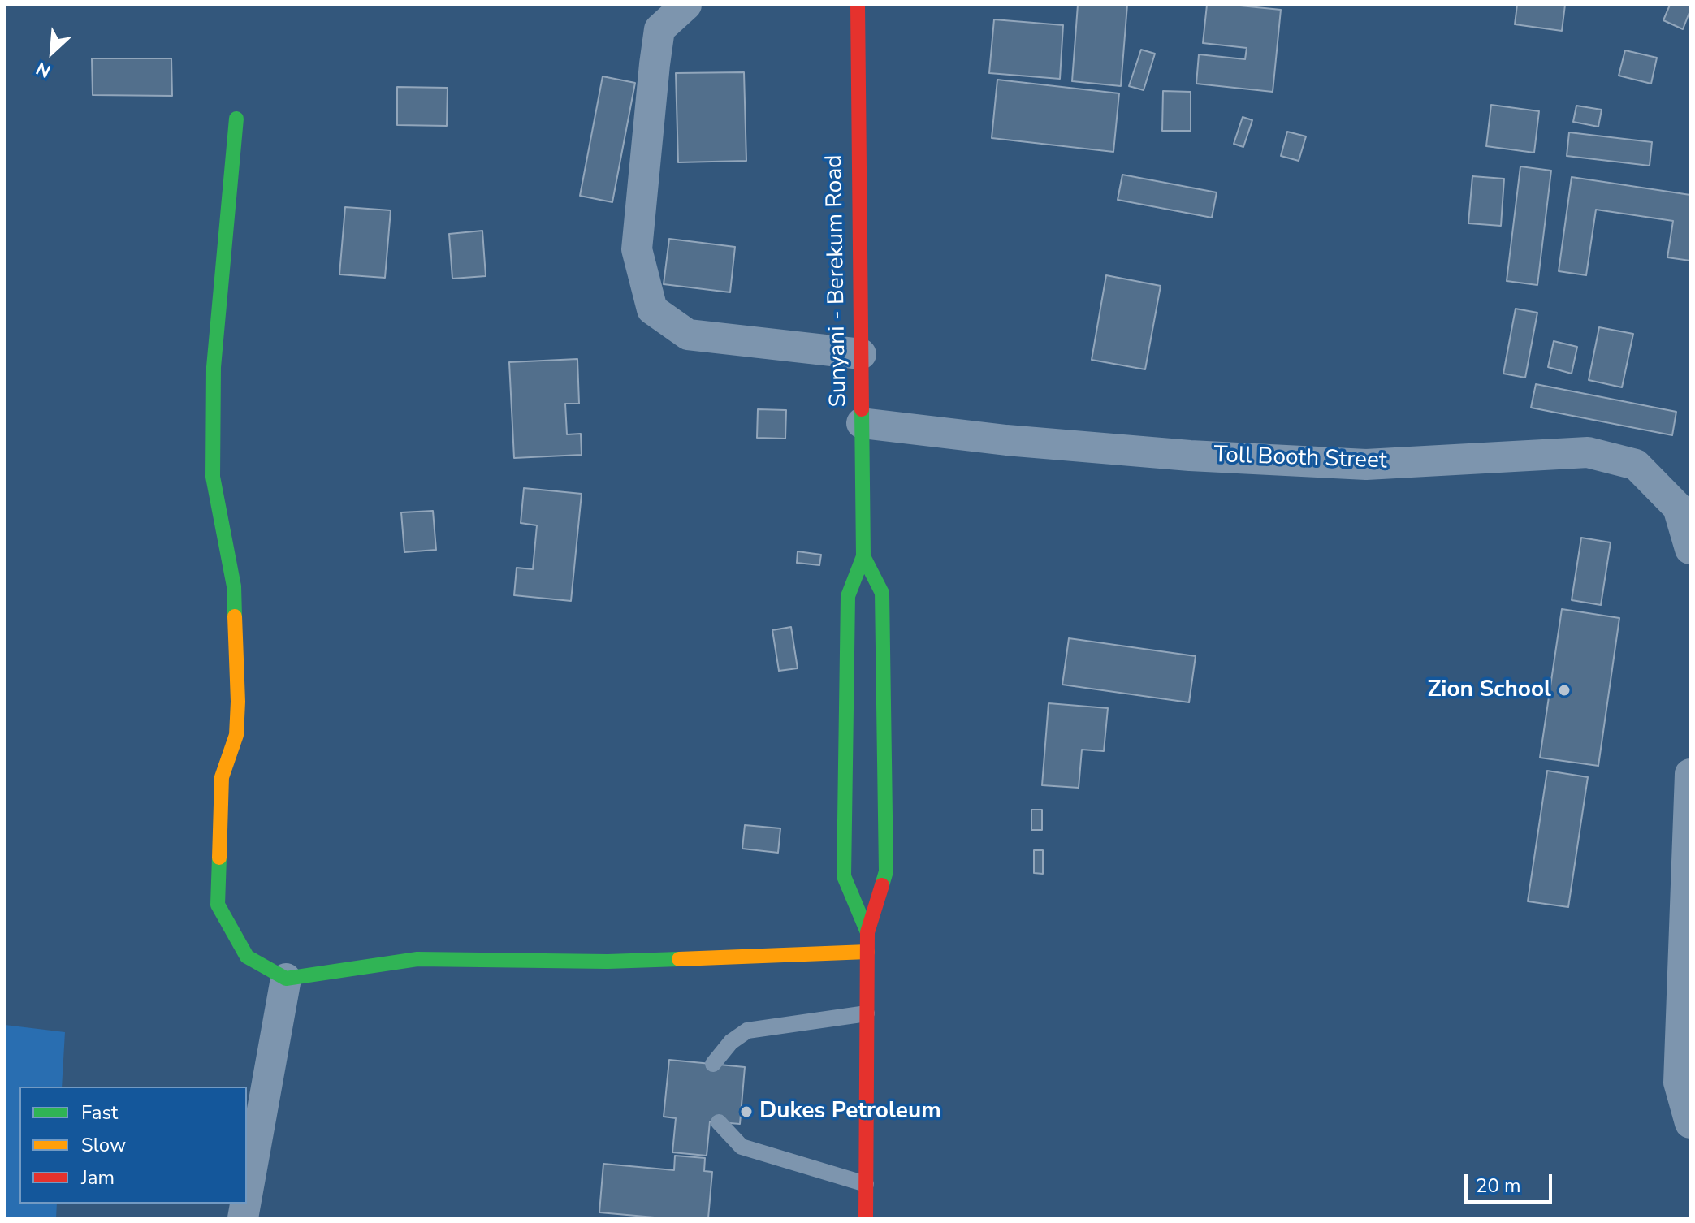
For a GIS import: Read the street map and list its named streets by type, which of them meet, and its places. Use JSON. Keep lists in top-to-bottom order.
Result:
{
  "streets": {
    "main road": ["Sunyani - Berekum Road"],
    "street": ["Toll Booth Street"]
  },
  "crossings": [
    ["Sunyani - Berekum Road", "Toll Booth Street"]
  ],
  "places": ["Zion School", "Dukes Petroleum"],
  "legend": ["Fast", "Slow", "Jam"],
  "scale_bar": "20 m",
  "north": "bottom left"
}
